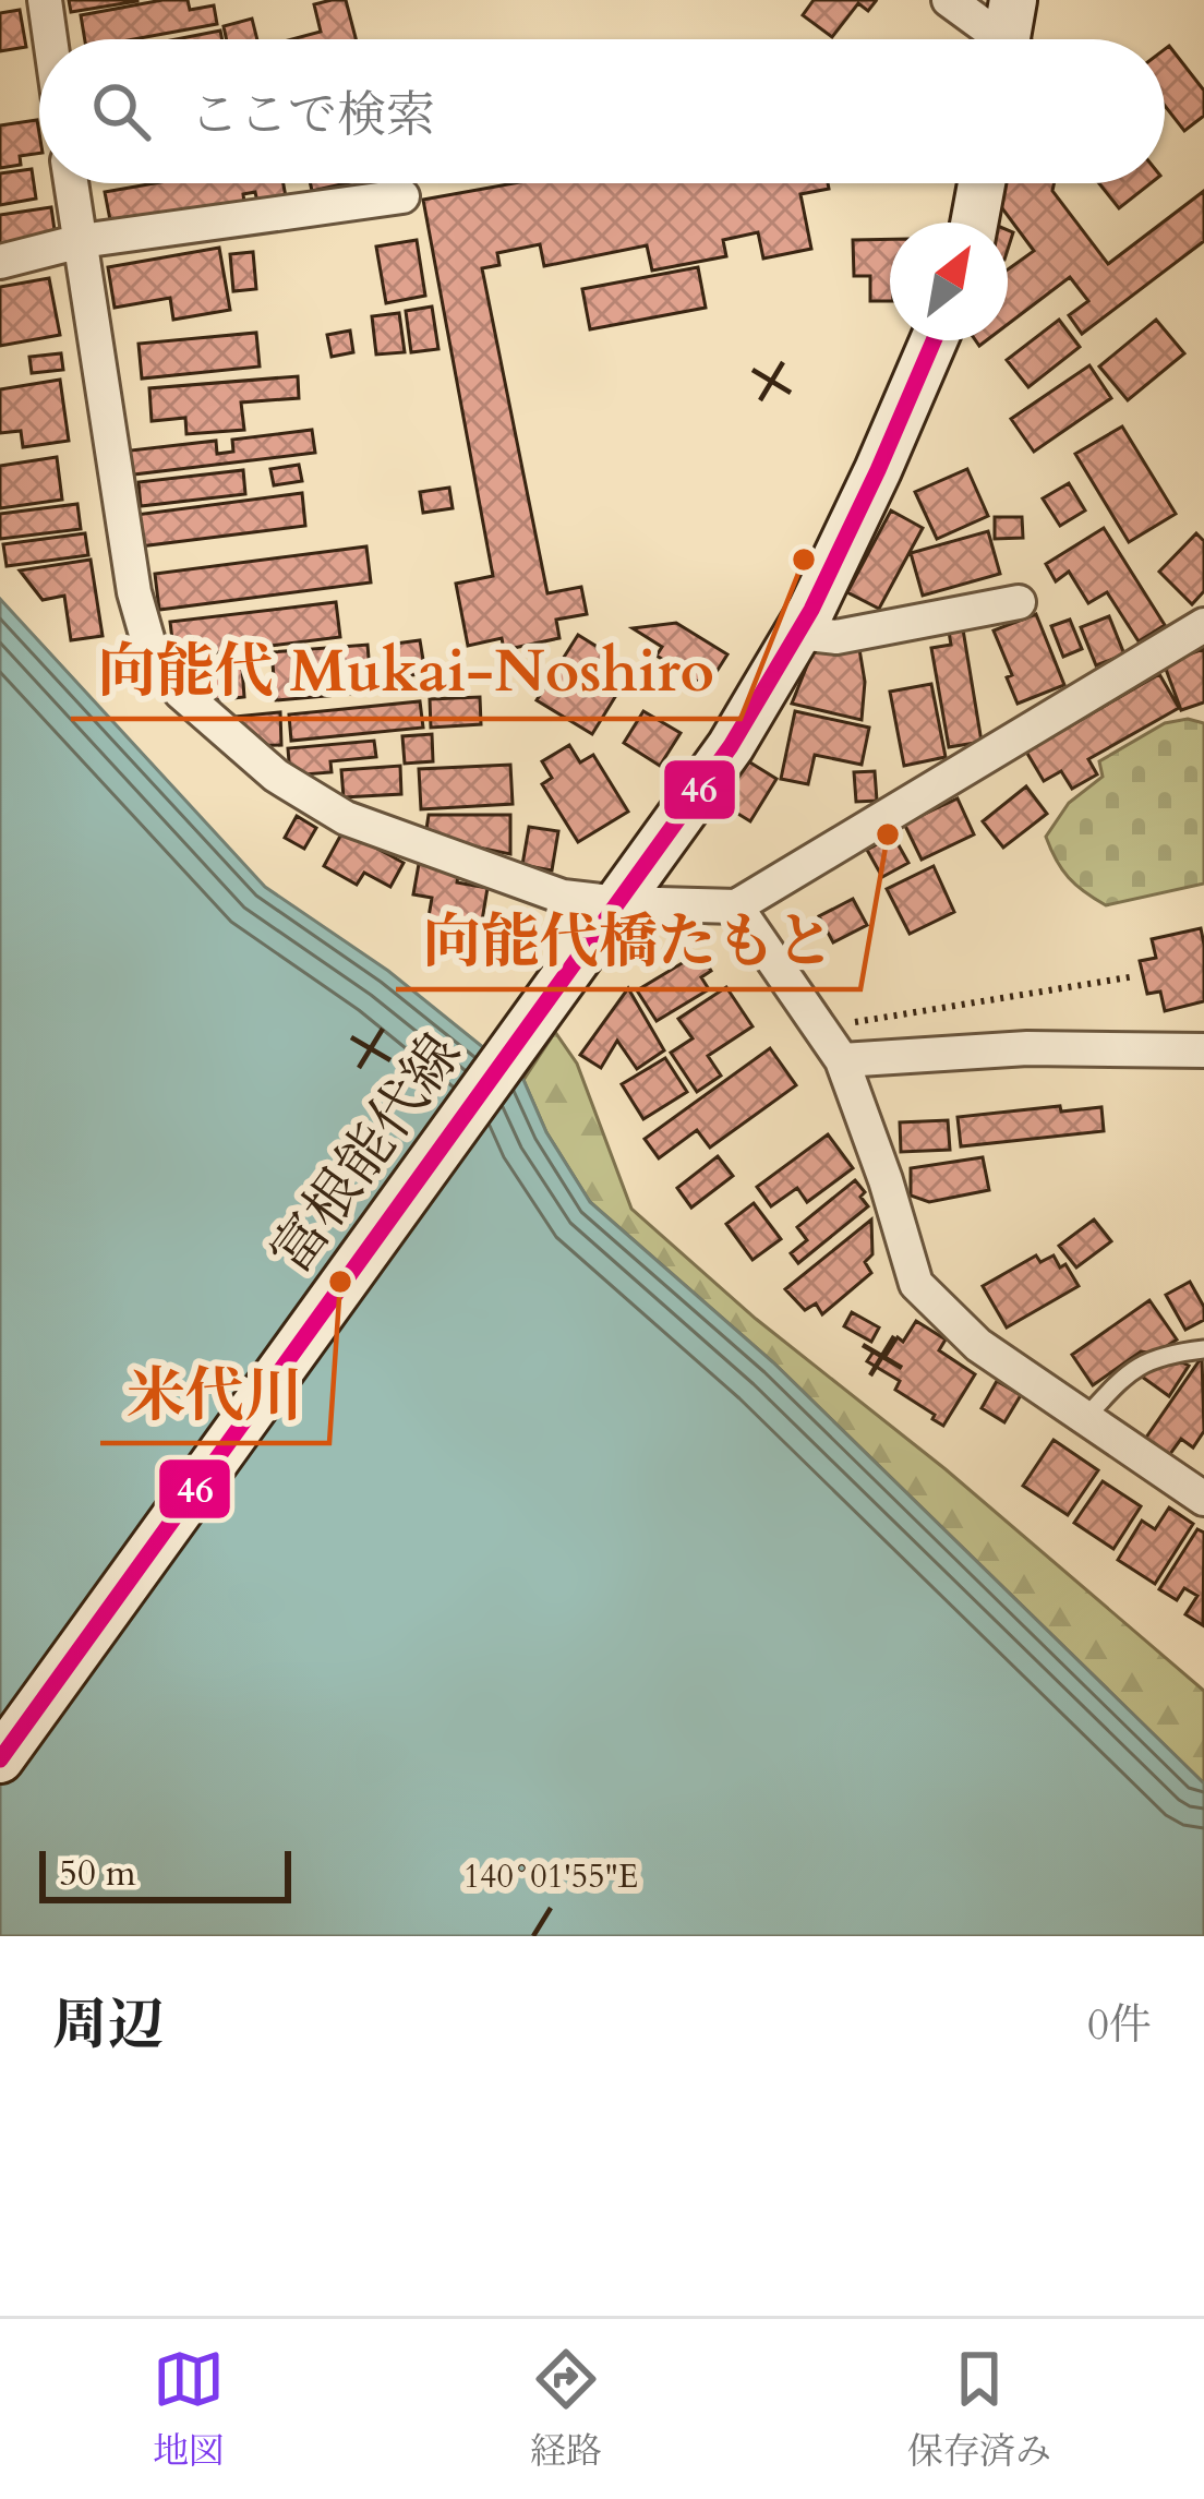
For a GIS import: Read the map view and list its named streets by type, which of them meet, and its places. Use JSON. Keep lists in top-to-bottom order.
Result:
{
  "streets": {
    "main road": ["富根能代線"]
  },
  "places": ["向能代 Mukai-Noshiro", "向能代橋たもと", "米代川"],
  "lines": ["transit line 46"],
  "scale_bar": "50 m",
  "north": "top right",
  "page": {
    "search": "ここで検索",
    "scale": "50 m",
    "heading": ["周辺", "0件"],
    "nav": ["地図", "経路", "保存済み"]
  },
  "coordinates": ["140°01'55\"E"]
}
